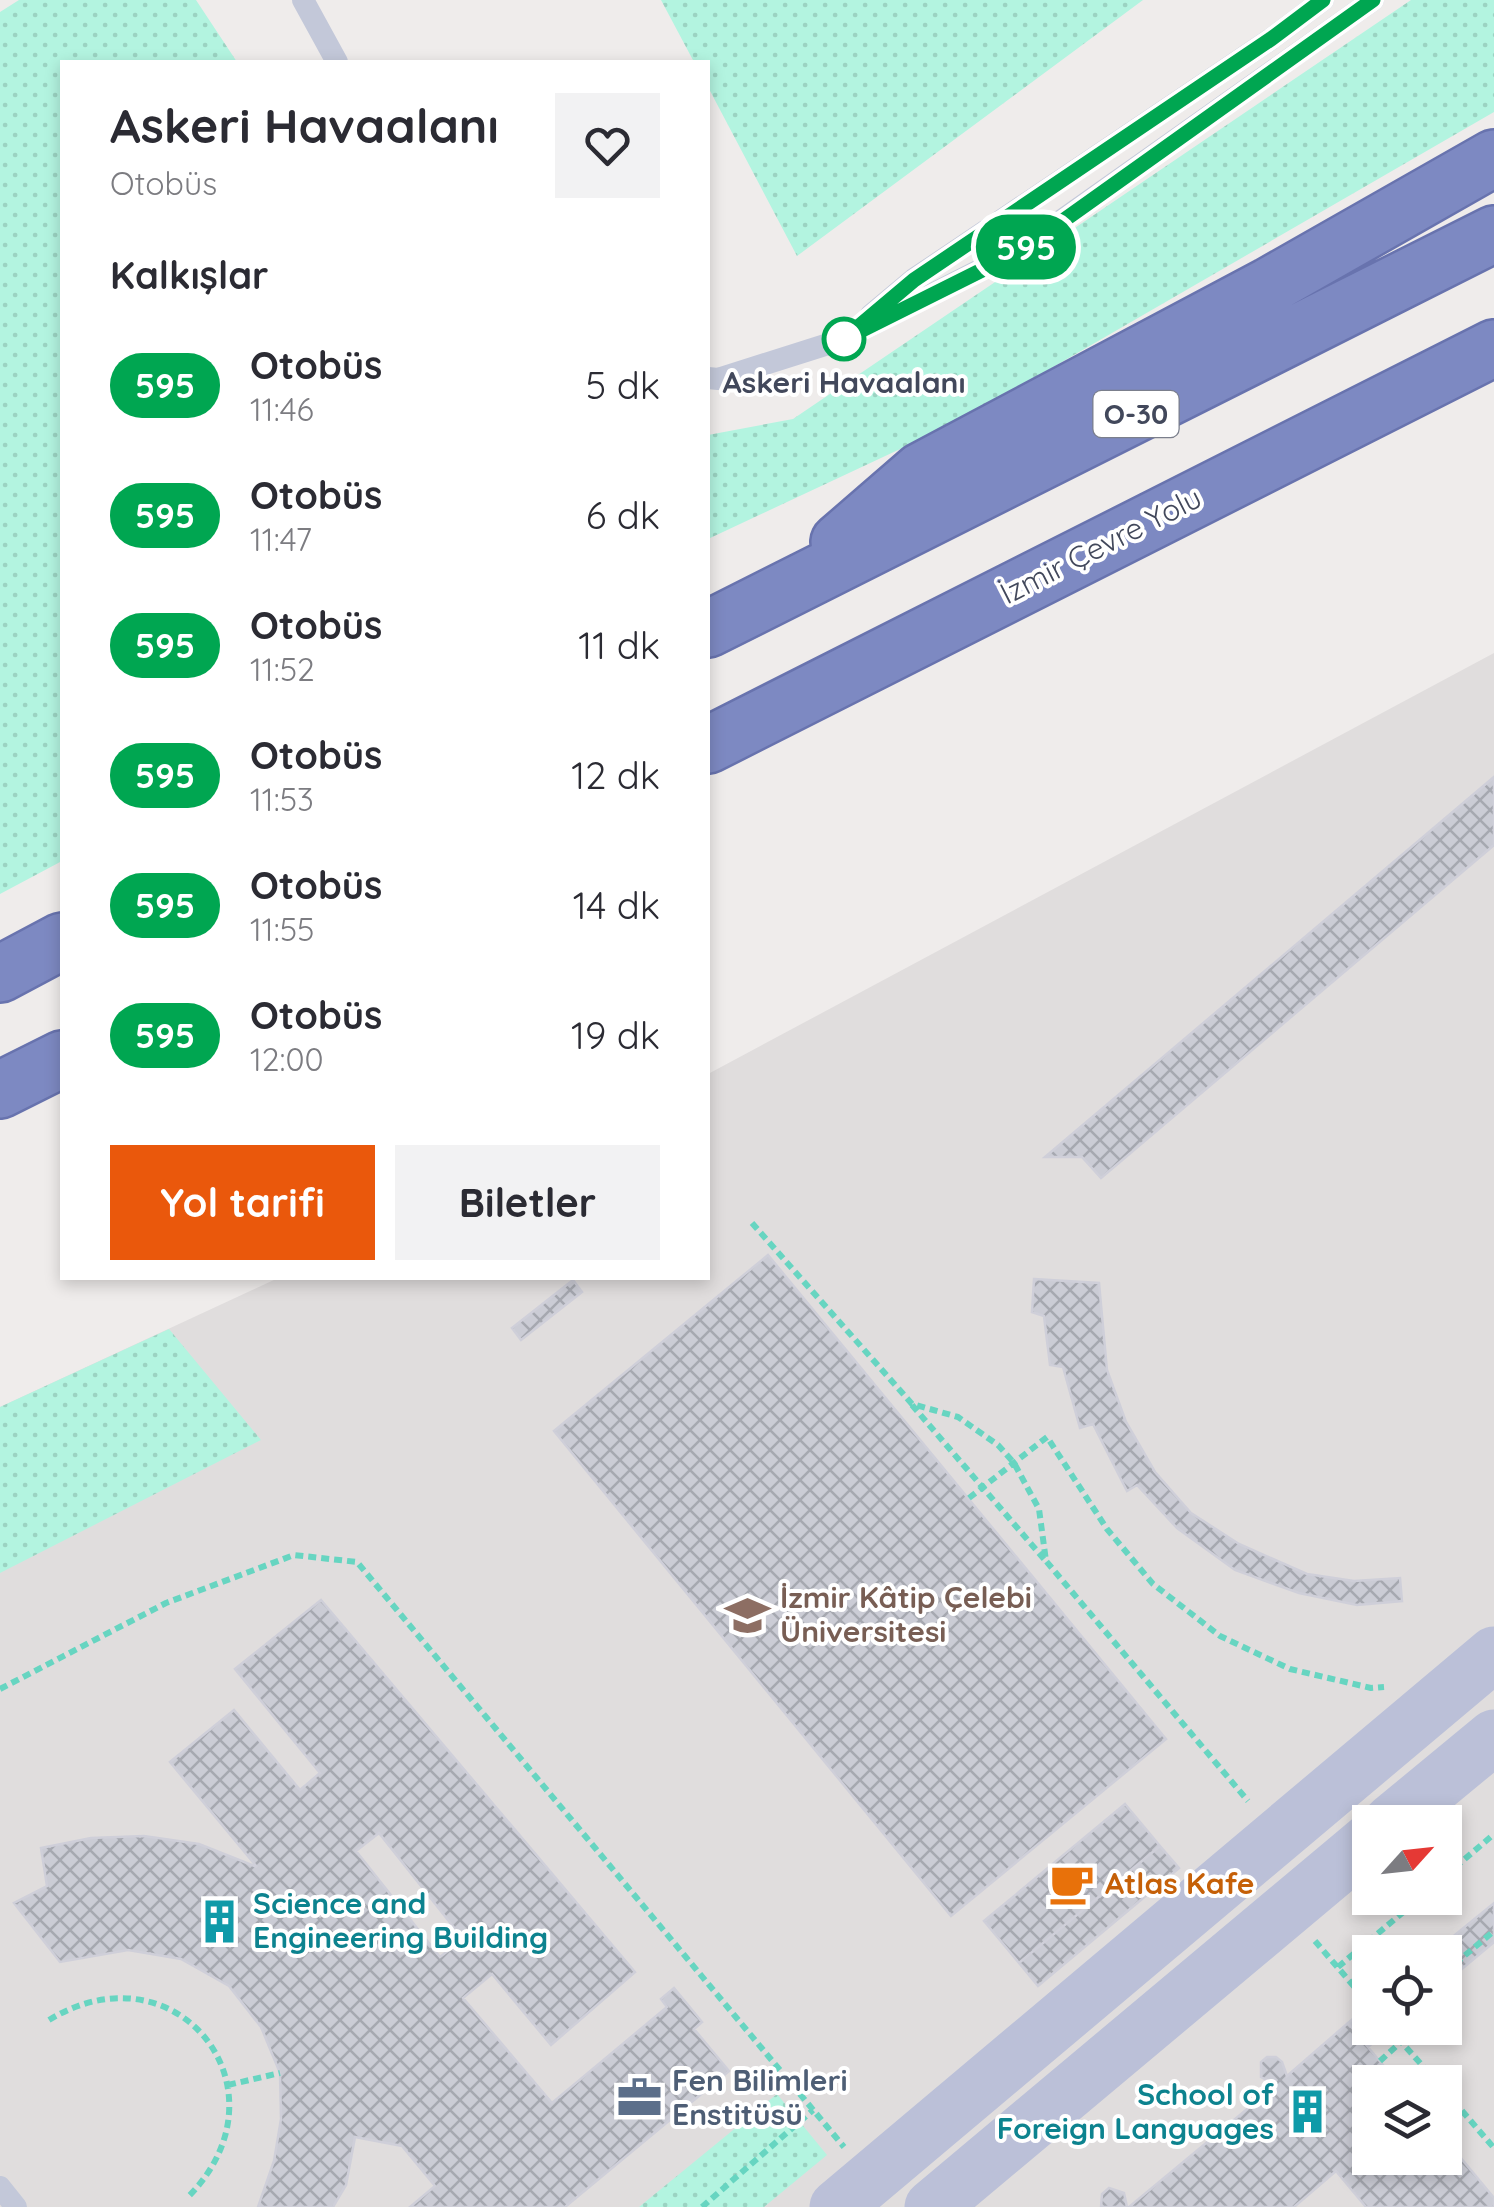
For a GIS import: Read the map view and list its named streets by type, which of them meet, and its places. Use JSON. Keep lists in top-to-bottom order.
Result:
{
  "streets": {
    "highway": ["O-30", "İzmir Çevre Yolu"]
  },
  "places": {
    "other": ["Askeri Havaalanı"],
    "school or university": ["İzmir Kâtip Çelebi Üniversitesi"],
    "cafe": ["Atlas Kafe"],
    "building": ["Science and Engineering Building", "School of Foreign Languages"],
    "office": ["Fen Bilimleri Enstitüsü"]
  },
  "lines": ["bus line 595"],
  "north": "top right",
  "page": {
    "on_map": "595",
    "heading": [
      ["Askeri Havaalanı", "Otobüs"],
      "Kalkışlar"
    ],
    "list": [
      {
        "mark": "595",
        "name": "Otobüs",
        "note": "11:46",
        "value": "5 dk"
      },
      {
        "mark": "595",
        "name": "Otobüs",
        "note": "11:47",
        "value": "6 dk"
      },
      {
        "mark": "595",
        "name": "Otobüs",
        "note": "11:52",
        "value": "11 dk"
      },
      {
        "mark": "595",
        "name": "Otobüs",
        "note": "11:53",
        "value": "12 dk"
      },
      {
        "mark": "595",
        "name": "Otobüs",
        "note": "11:55",
        "value": "14 dk"
      },
      {
        "mark": "595",
        "name": "Otobüs",
        "note": "12:00",
        "value": "19 dk"
      }
    ],
    "buttons": ["Yol tarifi", "Biletler"]
  }
}
